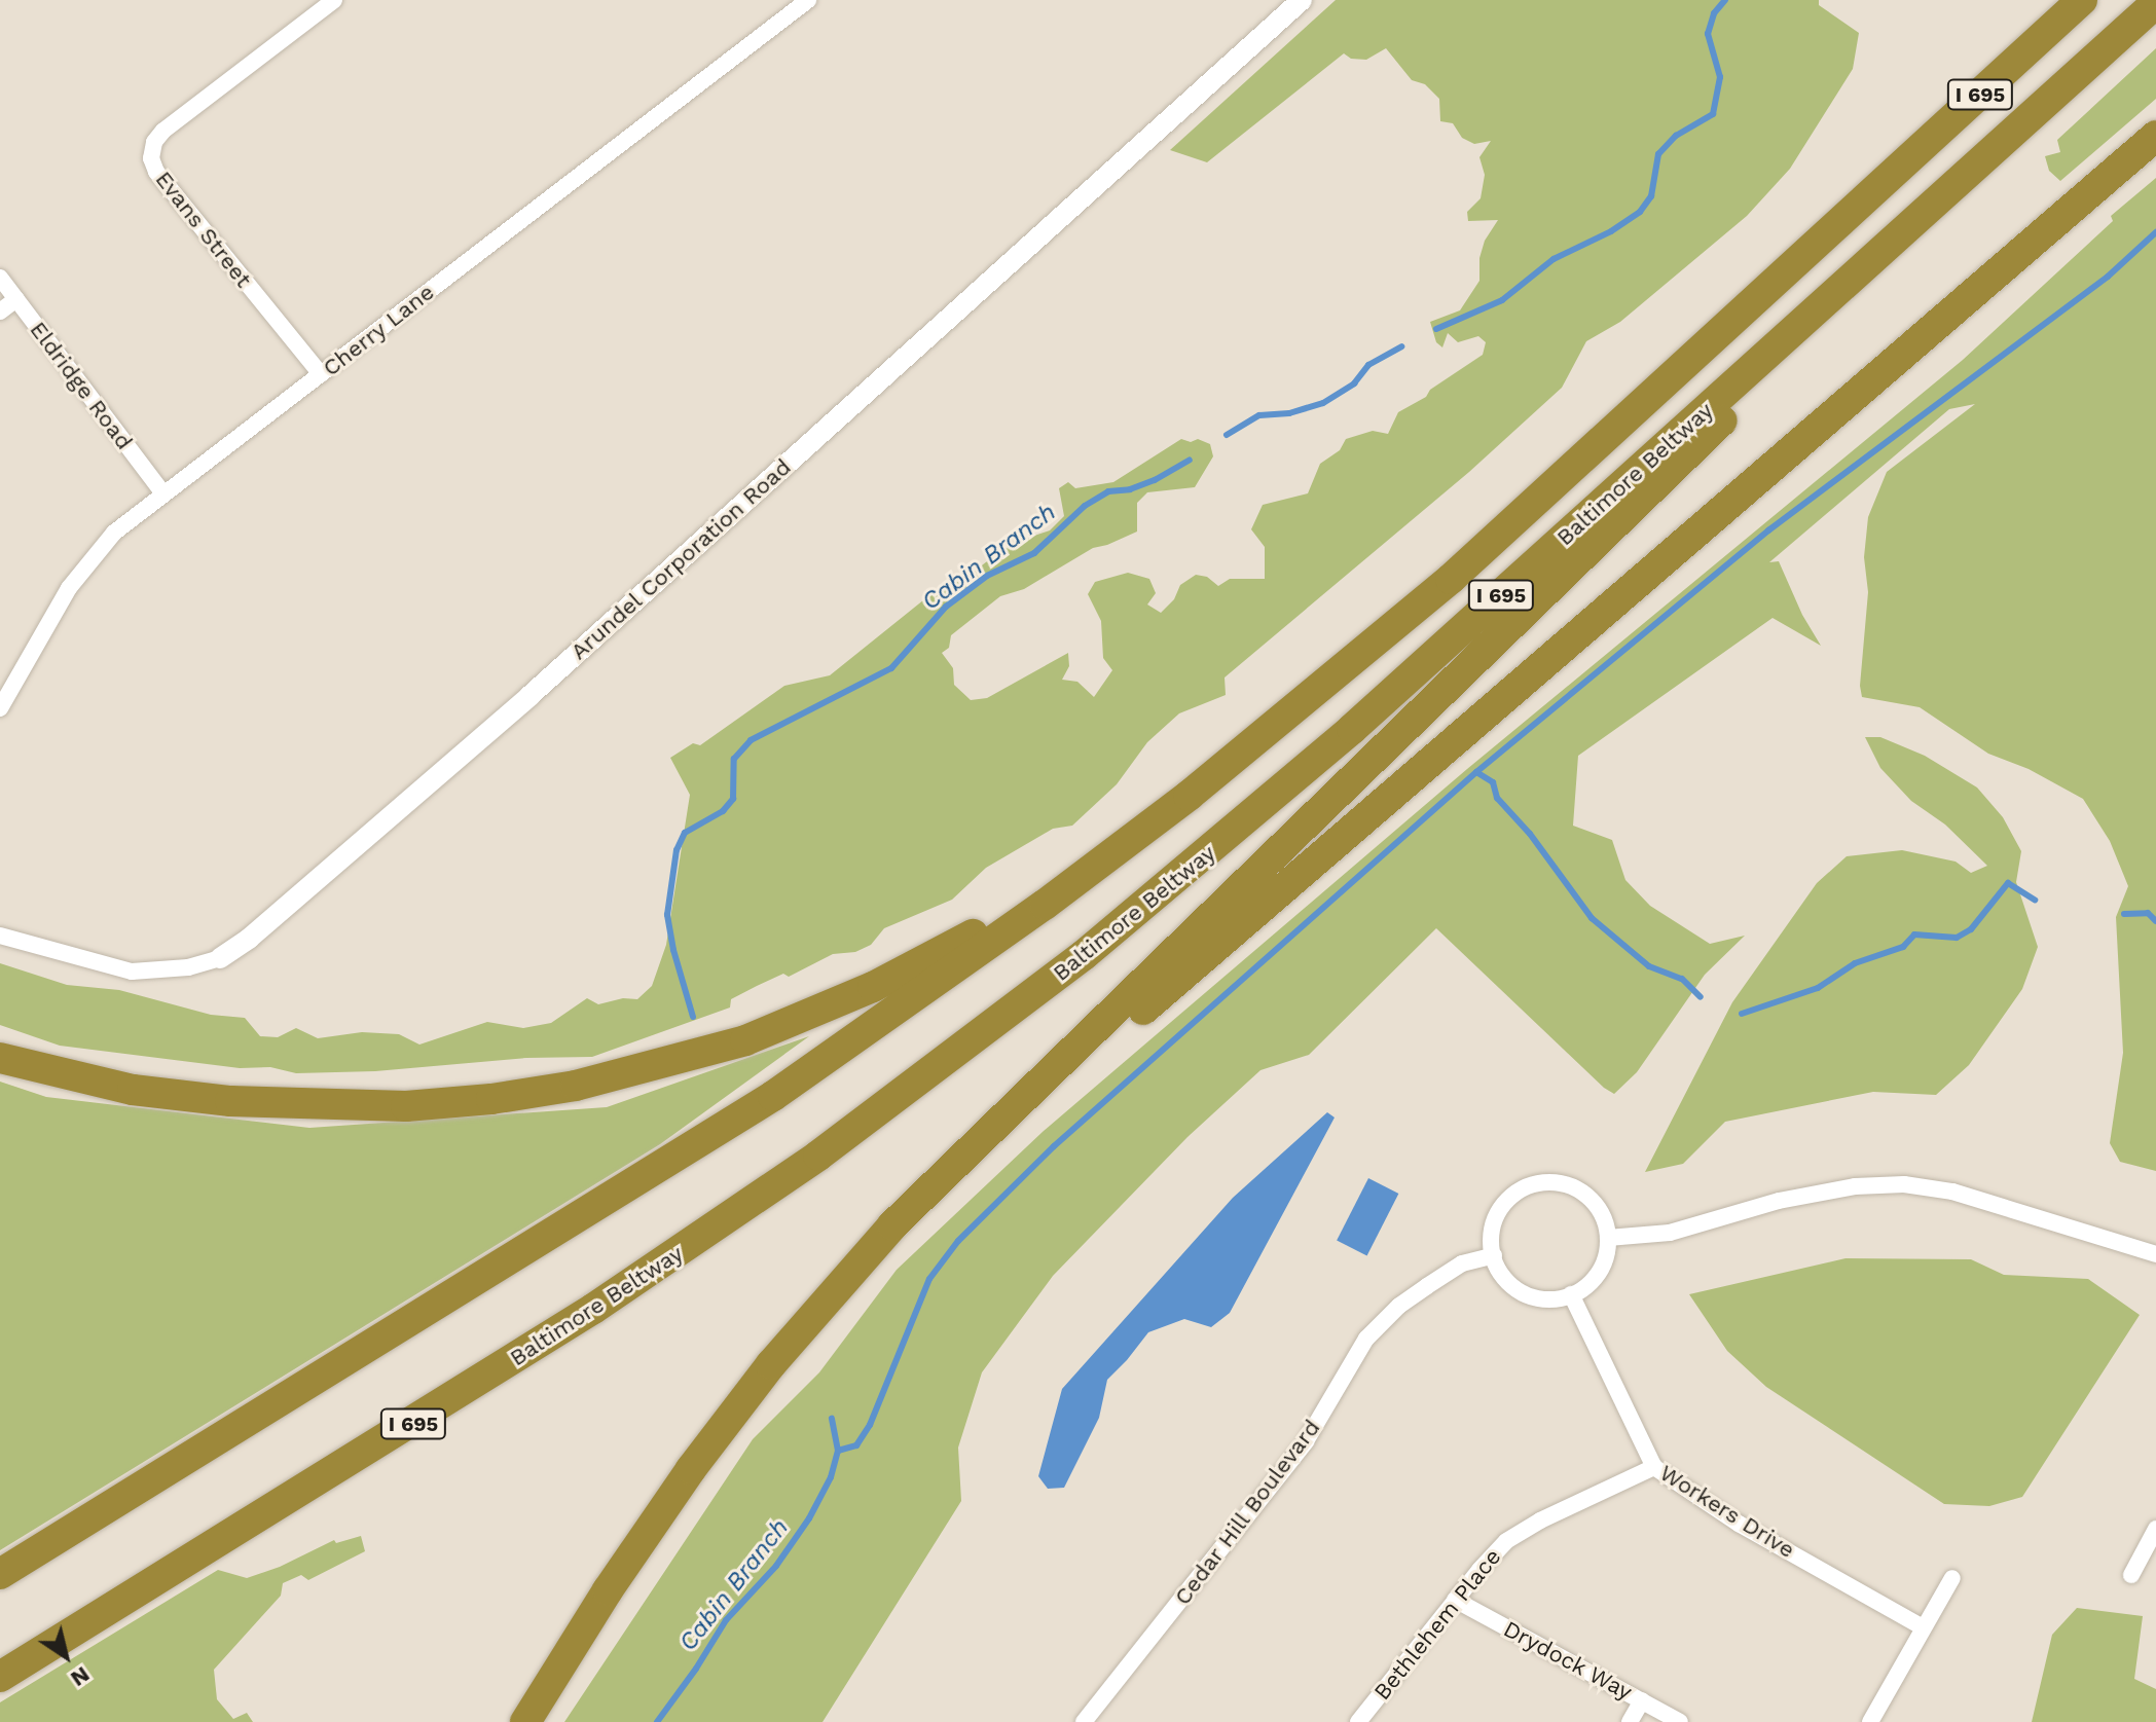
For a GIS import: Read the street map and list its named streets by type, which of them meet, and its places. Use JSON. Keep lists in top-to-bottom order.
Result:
{
  "streets": {
    "highway": ["I 695", "Baltimore Beltway"],
    "street": [
      "Evans Street",
      "Cherry Lane",
      "Eldridge Road",
      "Arundel Corporation Road",
      "Workers Drive",
      "Cedar Hill Boulevard",
      "Bethlehem Place",
      "Drydock Way"
    ]
  },
  "crossings": [
    ["Evans Street", "Cherry Lane"],
    ["Cherry Lane", "Eldridge Road"],
    ["Workers Drive", "Cedar Hill Boulevard"],
    ["Workers Drive", "Bethlehem Place"],
    ["Bethlehem Place", "Drydock Way"]
  ],
  "water": ["Cabin Branch"],
  "north": "bottom right"
}
